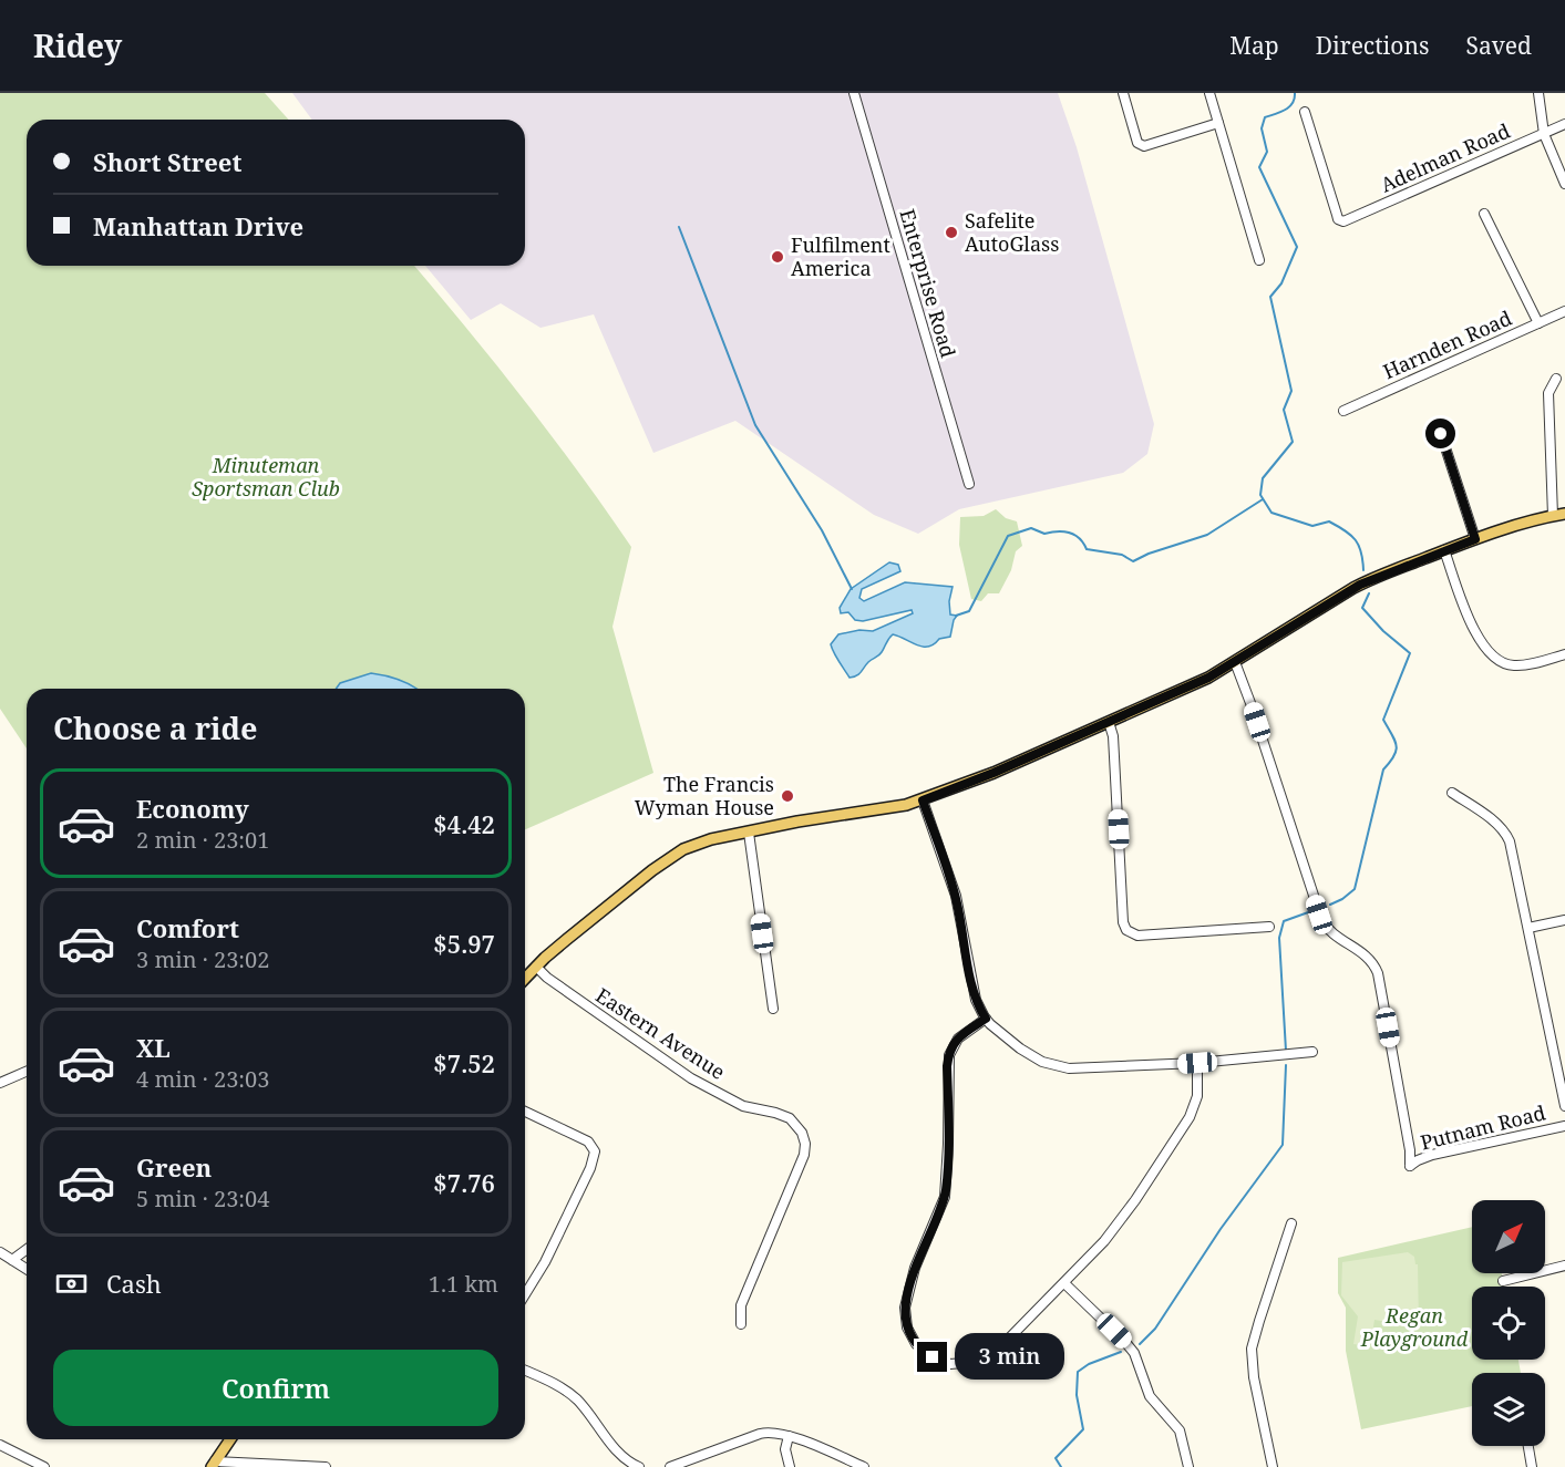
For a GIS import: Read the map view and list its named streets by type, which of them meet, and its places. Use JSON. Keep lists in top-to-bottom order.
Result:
{
  "streets": {
    "street": [
      "Adelman Road",
      "Enterprise Road",
      "Harnden Road",
      "Eastern Avenue",
      "Putnam Road"
    ]
  },
  "parks": ["Minuteman Sportsman Club", "Regan Playground"],
  "places": ["Safelite AutoGlass", "Fulfilment America", "The Francis Wyman House"],
  "north": "top right",
  "page": {
    "header": "Ridey",
    "nav": ["Map", "Directions", "Saved"],
    "banner": ["Short Street", "Manhattan Drive"],
    "heading": "Choose a ride",
    "list": [
      {
        "name": "Economy",
        "note": "2 min · 23:01",
        "value": "$4.42"
      },
      {
        "name": "Comfort",
        "note": "3 min · 23:02",
        "value": "$5.97"
      },
      {
        "name": "XL",
        "note": "4 min · 23:03",
        "value": "$7.52"
      },
      {
        "name": "Green",
        "note": "5 min · 23:04",
        "value": "$7.76"
      }
    ],
    "pay": ["Cash", "1.1 km"],
    "bubble": "3 min",
    "buttons": "Confirm"
  }
}
